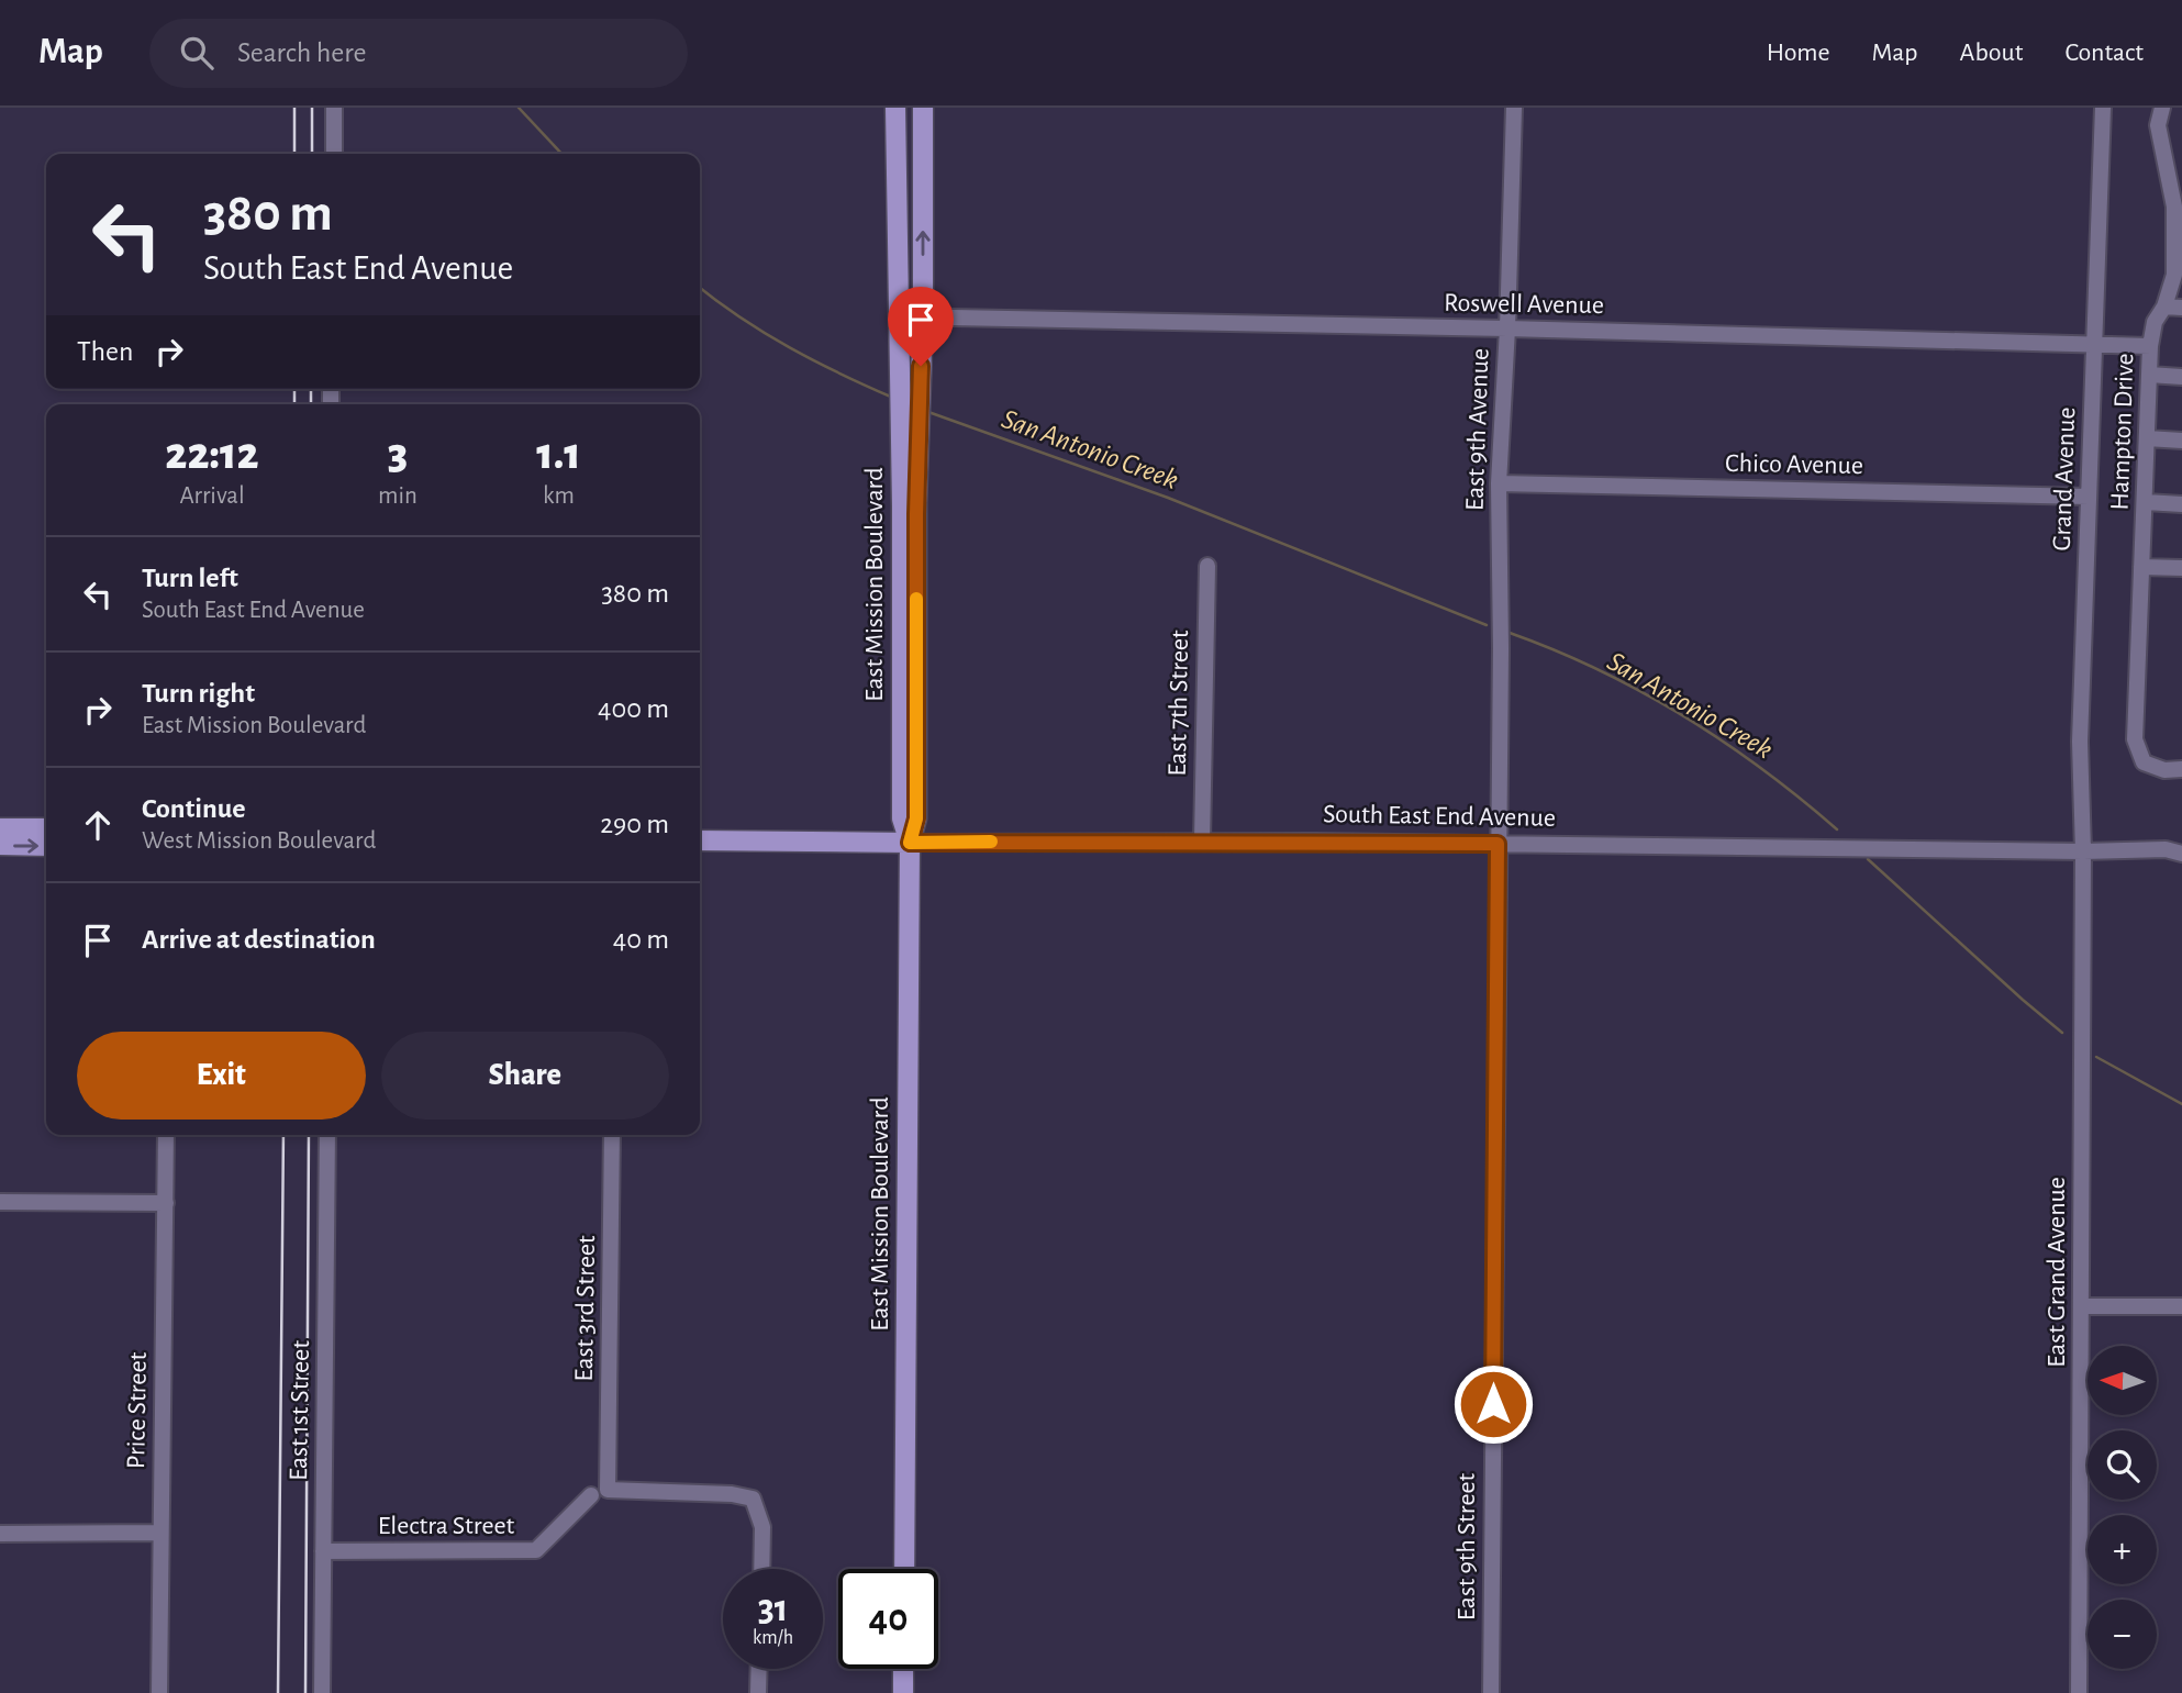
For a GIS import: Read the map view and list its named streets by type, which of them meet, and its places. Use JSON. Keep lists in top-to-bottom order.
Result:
{
  "streets": {
    "main road": ["East Mission Boulevard", "South East End Avenue"],
    "street": [
      "Roswell Avenue",
      "East 9th Avenue",
      "Hampton Drive",
      "Chico Avenue",
      "Grand Avenue",
      "East 7th Street",
      "East Grand Avenue",
      "East 3rd Street",
      "Price Street",
      "East 1st Street",
      "Electra Street",
      "East 9th Street"
    ]
  },
  "crossings": [
    ["Roswell Avenue", "East 9th Avenue"],
    ["Roswell Avenue", "Hampton Drive"],
    ["Roswell Avenue", "Grand Avenue"],
    ["East 9th Avenue", "Chico Avenue"],
    ["East 9th Avenue", "East 9th Street"],
    ["Chico Avenue", "Grand Avenue"],
    ["Grand Avenue", "South East End Avenue"],
    ["Grand Avenue", "East Grand Avenue"],
    ["East Mission Boulevard", "South East End Avenue"],
    ["East 7th Street", "South East End Avenue"],
    ["South East End Avenue", "East Grand Avenue"],
    ["South East End Avenue", "East 9th Street"],
    ["East 1st Street", "Electra Street"]
  ],
  "water": ["San Antonio Creek"],
  "north": "left",
  "page": {
    "header": "Map",
    "search": "Search here",
    "nav": [
      "Home",
      "Map",
      "About",
      "Contact"
    ],
    "turn": ["380 m", "South East End Avenue"],
    "then": "Then",
    "eta": [
      "22:12",
      "Arrival",
      "3",
      "min",
      "1.1",
      "km"
    ],
    "list": [
      {
        "name": "Turn left",
        "note": "South East End Avenue",
        "value": "380 m"
      },
      {
        "name": "Turn right",
        "note": "East Mission Boulevard",
        "value": "400 m"
      },
      {
        "name": "Continue",
        "note": "West Mission Boulevard",
        "value": "290 m"
      },
      {
        "name": "Arrive at destination",
        "value": "40 m"
      }
    ],
    "buttons": ["Exit", "Share"],
    "map_buttons": ["+", "−"],
    "speed": "31 km/h",
    "limit": "40"
  }
}
